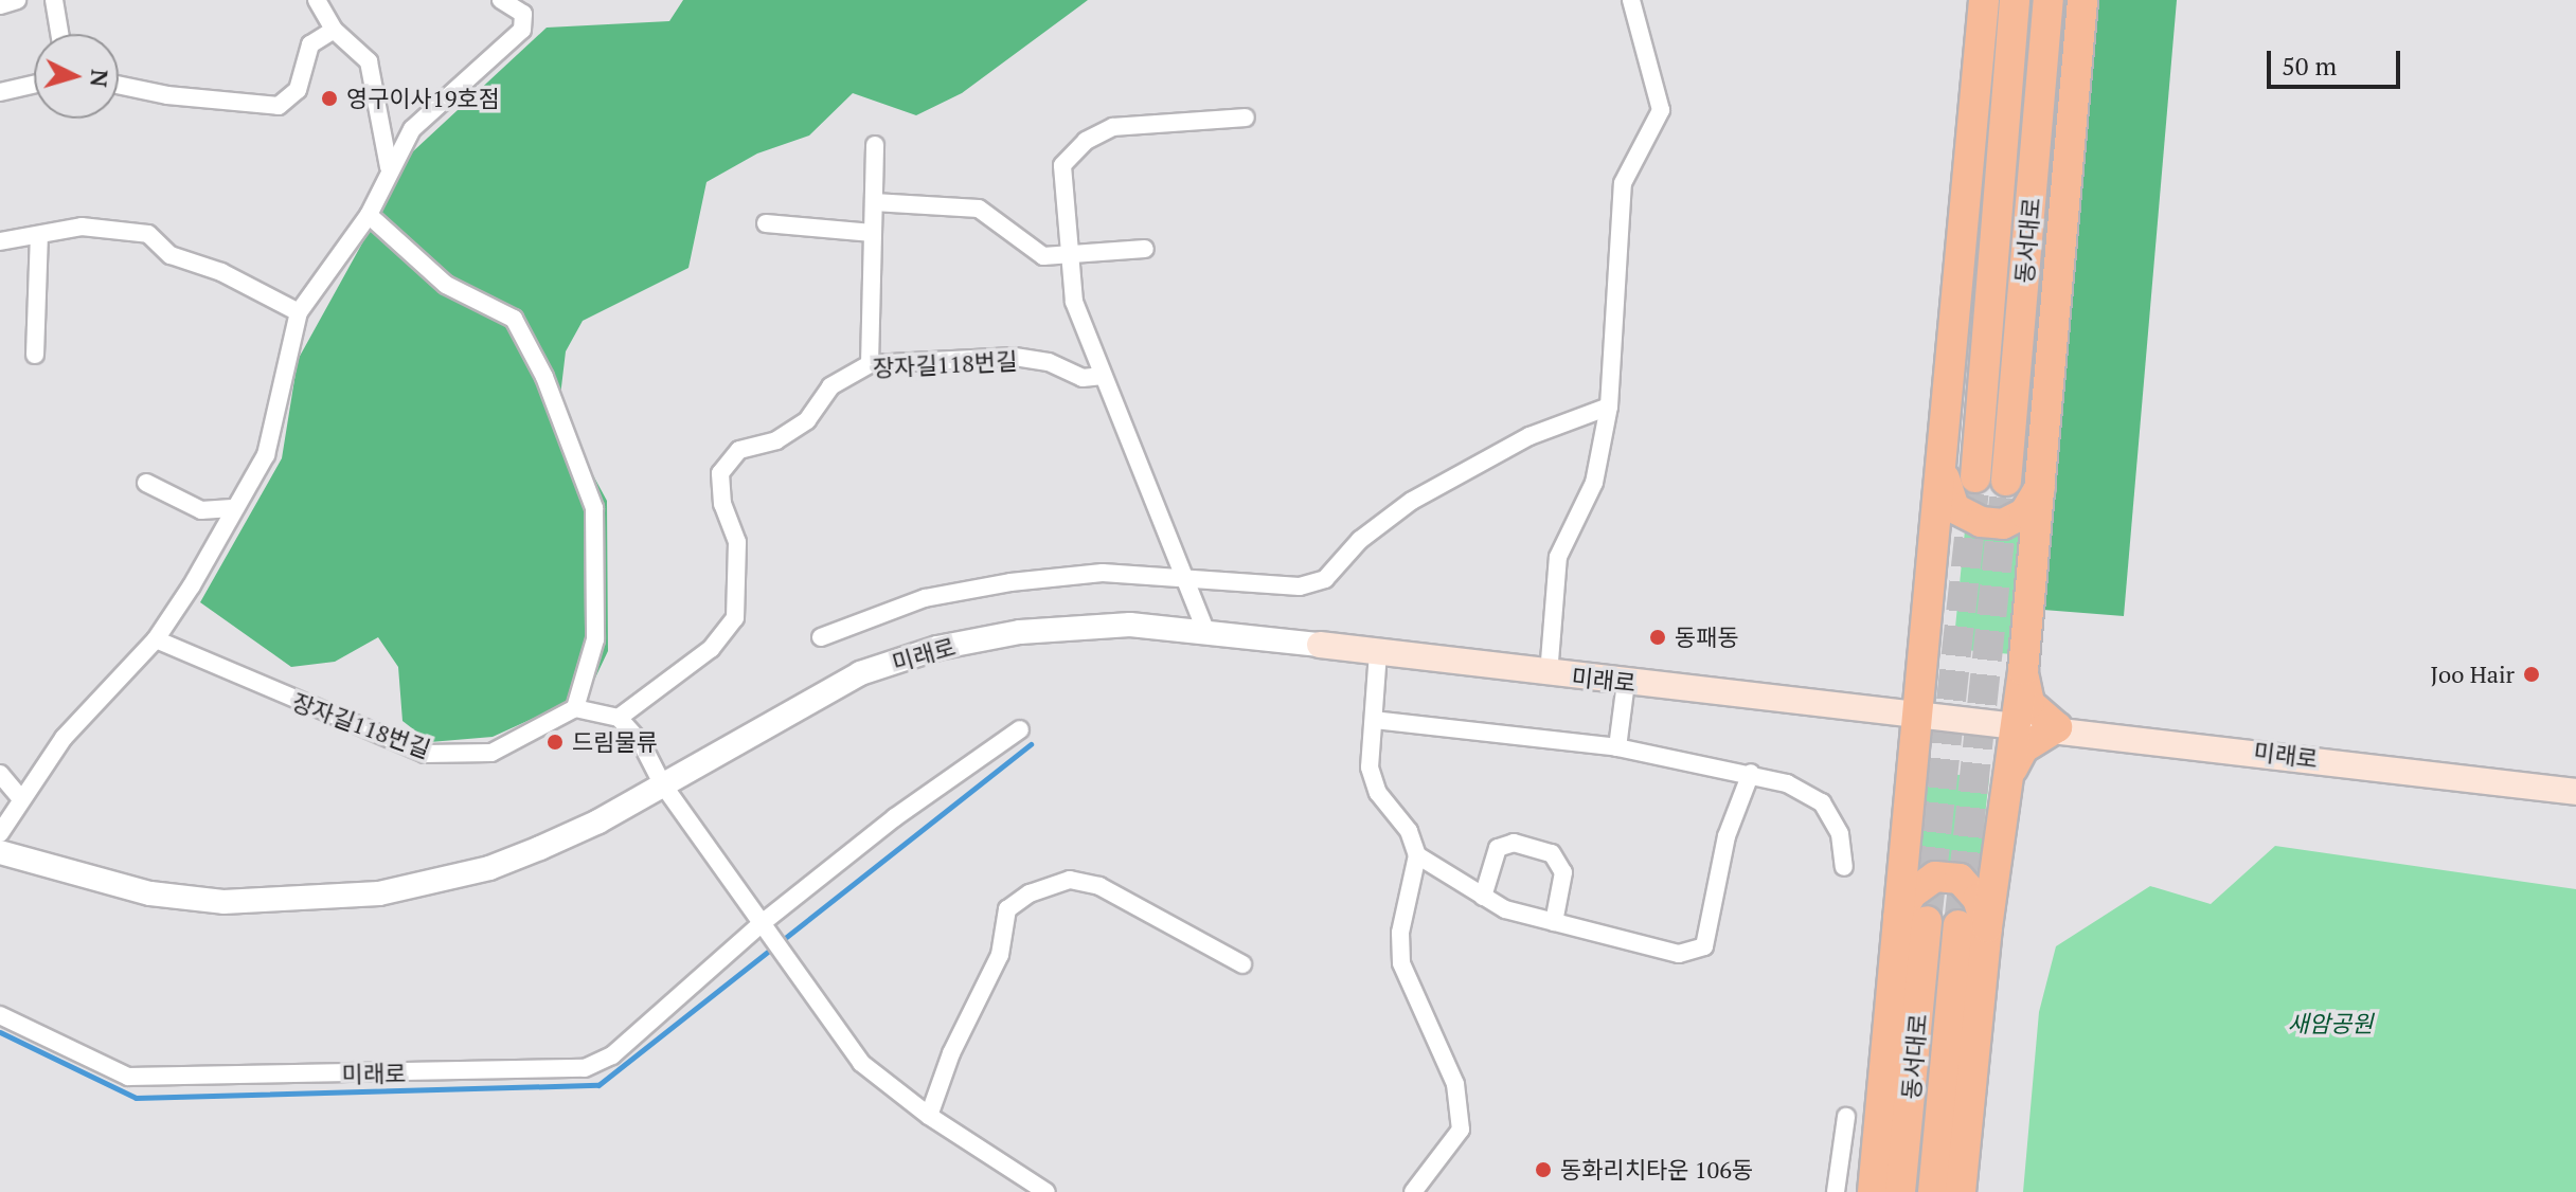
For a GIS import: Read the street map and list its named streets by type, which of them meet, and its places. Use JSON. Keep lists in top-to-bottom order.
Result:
{
  "streets": {
    "highway": ["동서대로"],
    "main road": ["미래로"],
    "street": ["장자길118번길"]
  },
  "parks": ["새암공원"],
  "places": [
    "영구이사19호점",
    "동패동",
    "Joo Hair",
    "드림물류",
    "동화리치타운 106동"
  ],
  "scale_bar": "50 m",
  "north": "right"
}
